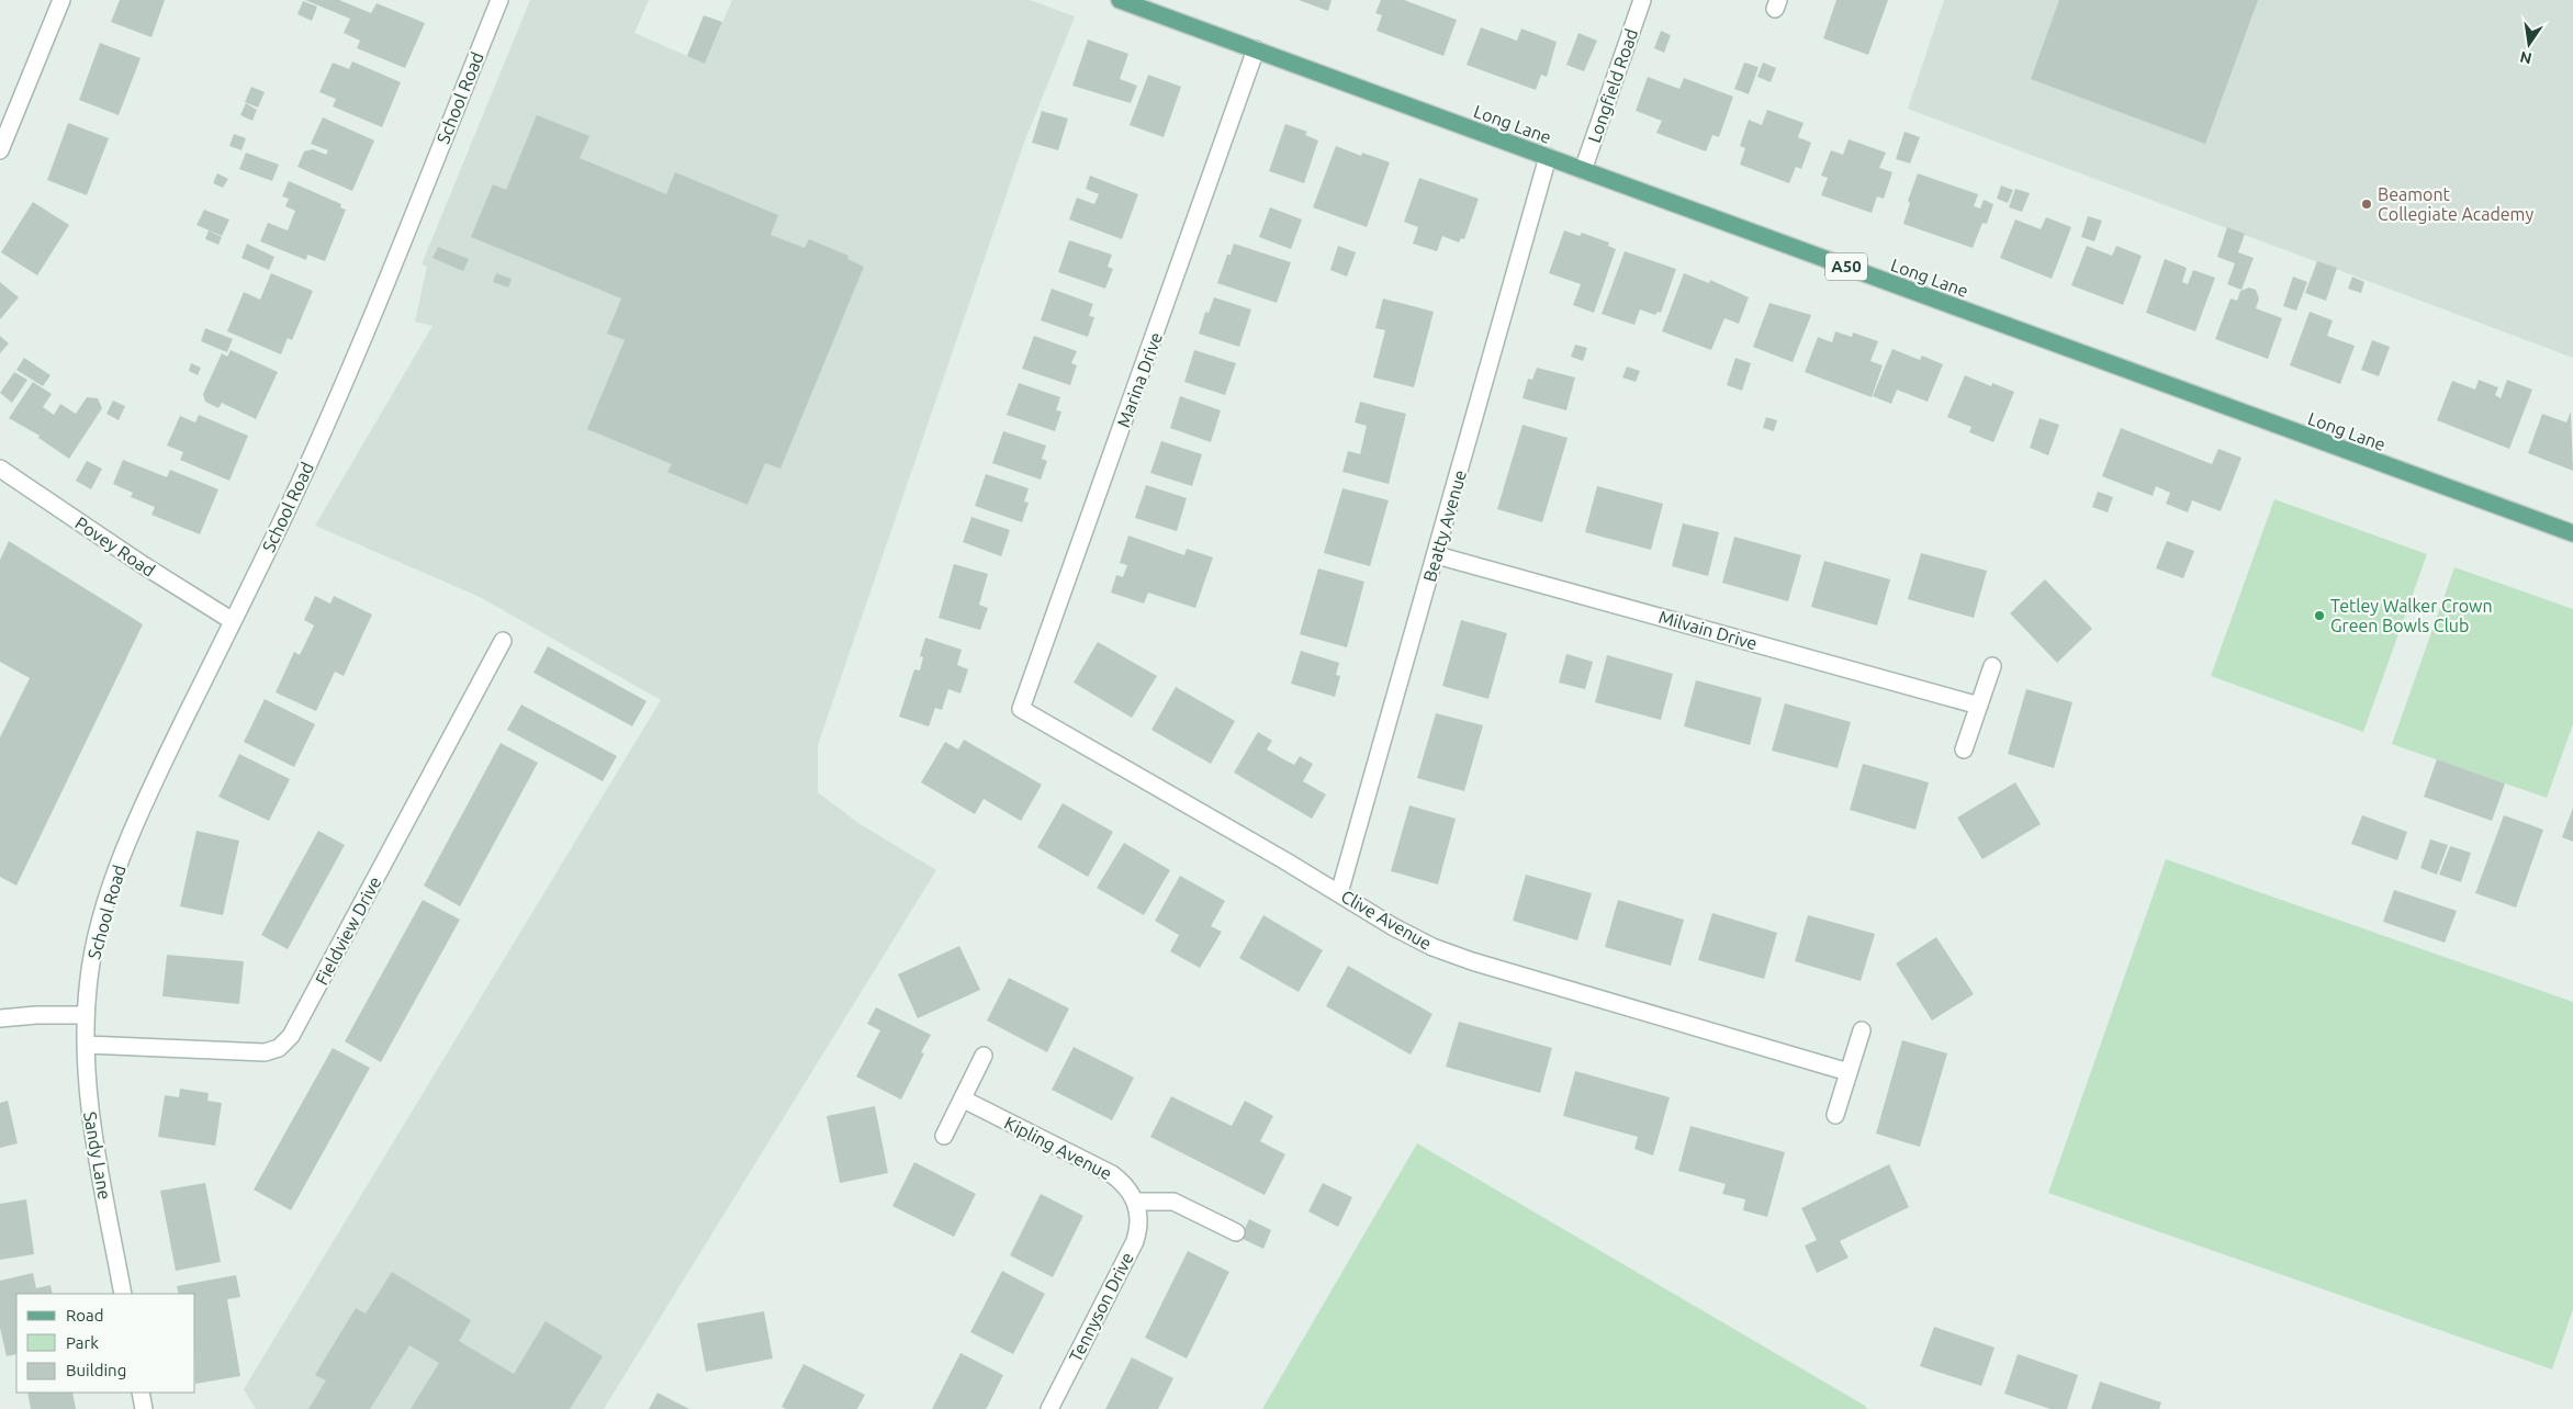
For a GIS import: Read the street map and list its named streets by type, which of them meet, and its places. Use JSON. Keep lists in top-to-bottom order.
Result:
{
  "streets": {
    "main road": ["Long Lane", "A50"],
    "street": [
      "Longfield Road",
      "School Road",
      "Marina Drive",
      "Beatty Avenue",
      "Povey Road",
      "Milvain Drive",
      "Clive Avenue",
      "Fieldview Drive",
      "Kipling Avenue",
      "Sandy Lane",
      "Tennyson Drive"
    ]
  },
  "crossings": [
    ["Longfield Road", "Long Lane"],
    ["School Road", "Povey Road"],
    ["School Road", "Sandy Lane"],
    ["Long Lane", "Marina Drive"],
    ["Long Lane", "Beatty Avenue"],
    ["Marina Drive", "Clive Avenue"],
    ["Beatty Avenue", "Milvain Drive"],
    ["Beatty Avenue", "Clive Avenue"],
    ["Fieldview Drive", "Sandy Lane"],
    ["Kipling Avenue", "Tennyson Drive"]
  ],
  "places": ["Beamont Collegiate Academy", "Tetley Walker Crown Green Bowls Club"],
  "legend": ["Road", "Park", "Building"],
  "north": "bottom"
}
